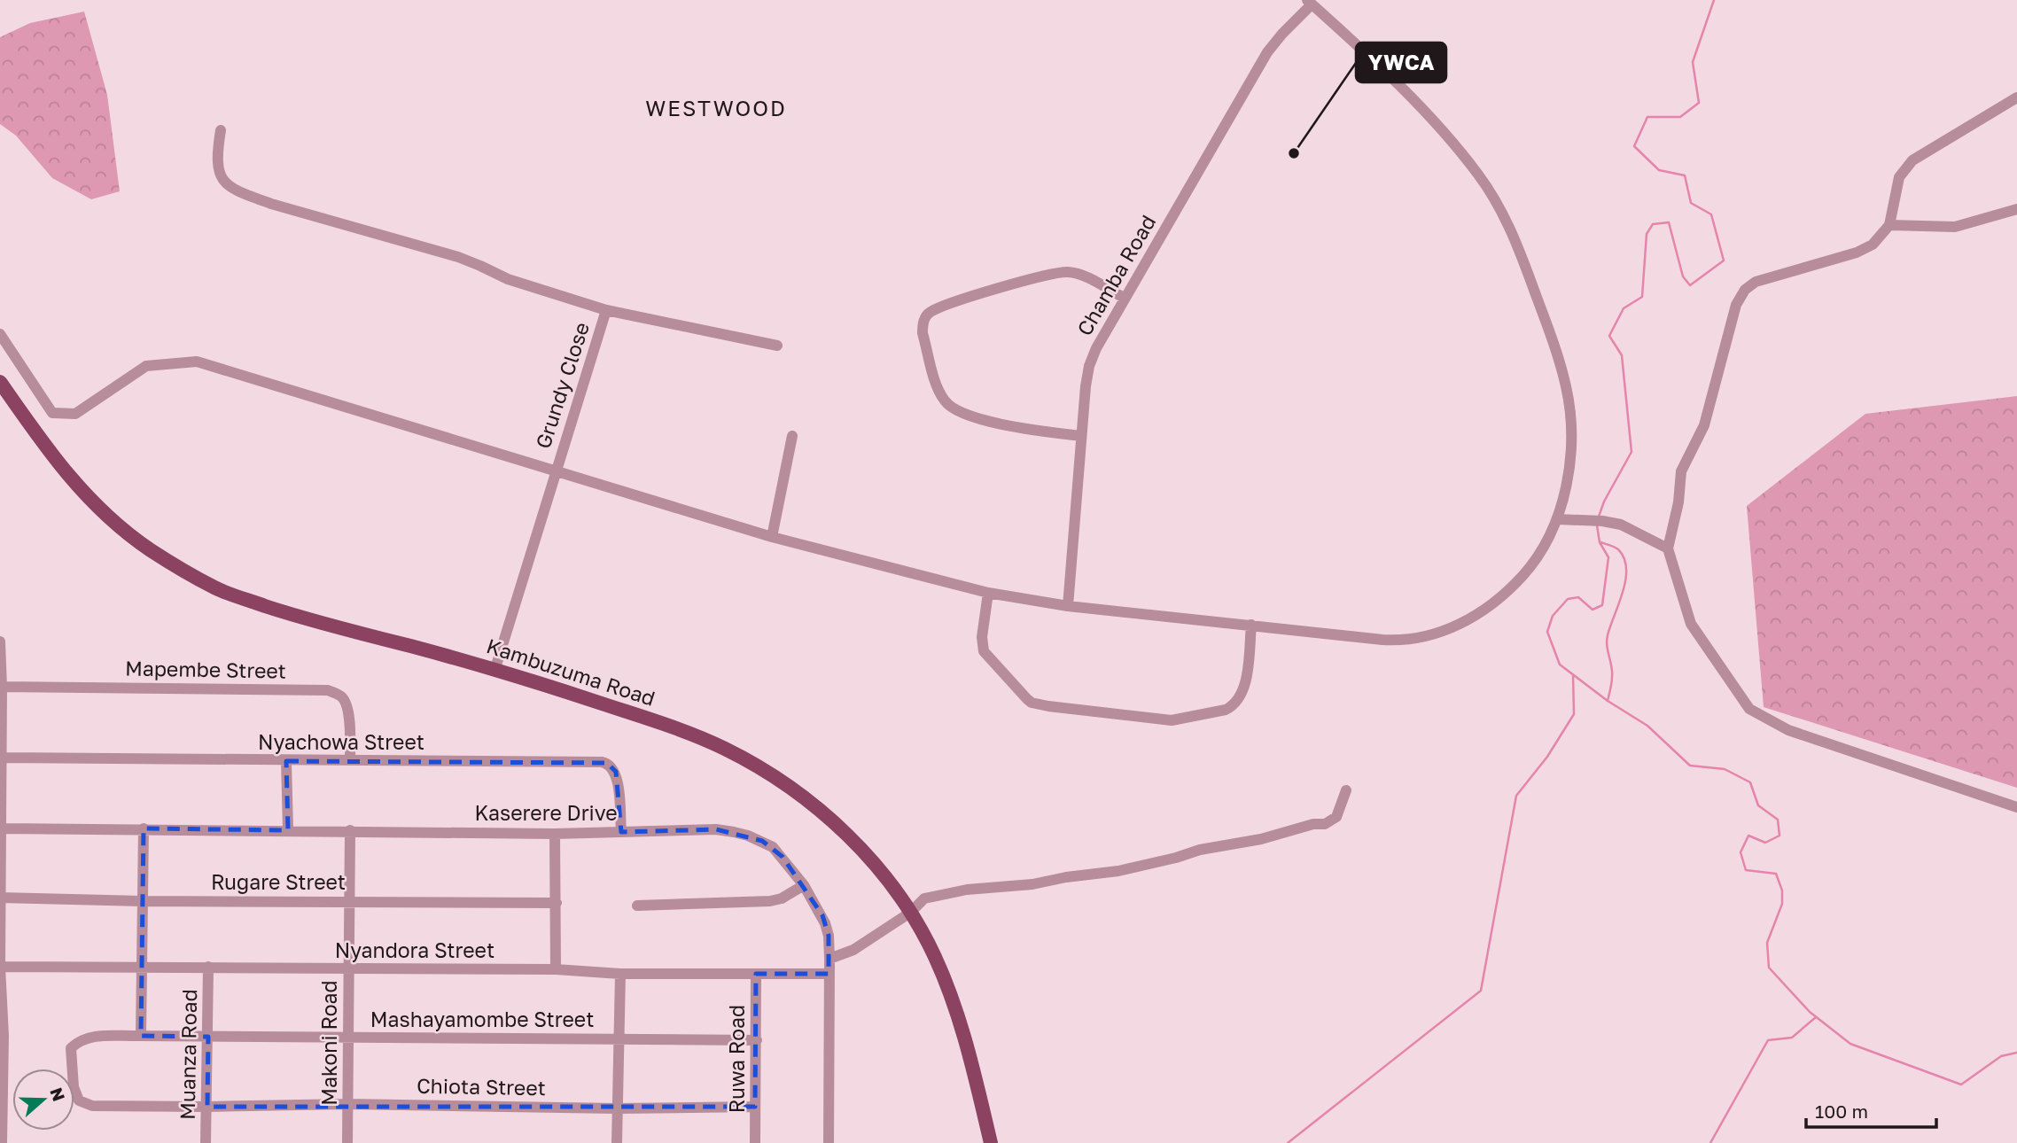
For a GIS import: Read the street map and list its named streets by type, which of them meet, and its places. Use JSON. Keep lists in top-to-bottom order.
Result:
{
  "streets": {
    "main road": ["Kambuzuma Road"],
    "street": [
      "Chamba Road",
      "Grundy Close",
      "Mapembe Street",
      "Nyachowa Street",
      "Kaserere Drive",
      "Rugare Street",
      "Nyandora Street",
      "Mashayamombe Street",
      "Makoni Road",
      "Muanza Road",
      "Ruwa Road",
      "Chiota Street"
    ]
  },
  "crossings": [
    ["Grundy Close", "Kambuzuma Road"],
    ["Mapembe Street", "Nyachowa Street"],
    ["Nyachowa Street", "Kaserere Drive"],
    ["Kaserere Drive", "Nyandora Street"],
    ["Kaserere Drive", "Makoni Road"],
    ["Rugare Street", "Makoni Road"],
    ["Nyandora Street", "Makoni Road"],
    ["Nyandora Street", "Muanza Road"],
    ["Nyandora Street", "Ruwa Road"],
    ["Mashayamombe Street", "Makoni Road"],
    ["Mashayamombe Street", "Muanza Road"],
    ["Mashayamombe Street", "Ruwa Road"],
    ["Mashayamombe Street", "Chiota Street"],
    ["Makoni Road", "Chiota Street"],
    ["Muanza Road", "Chiota Street"],
    ["Ruwa Road", "Chiota Street"]
  ],
  "districts": ["WESTWOOD"],
  "places": ["YWCA"],
  "scale_bar": "100 m",
  "north": "right"
}
